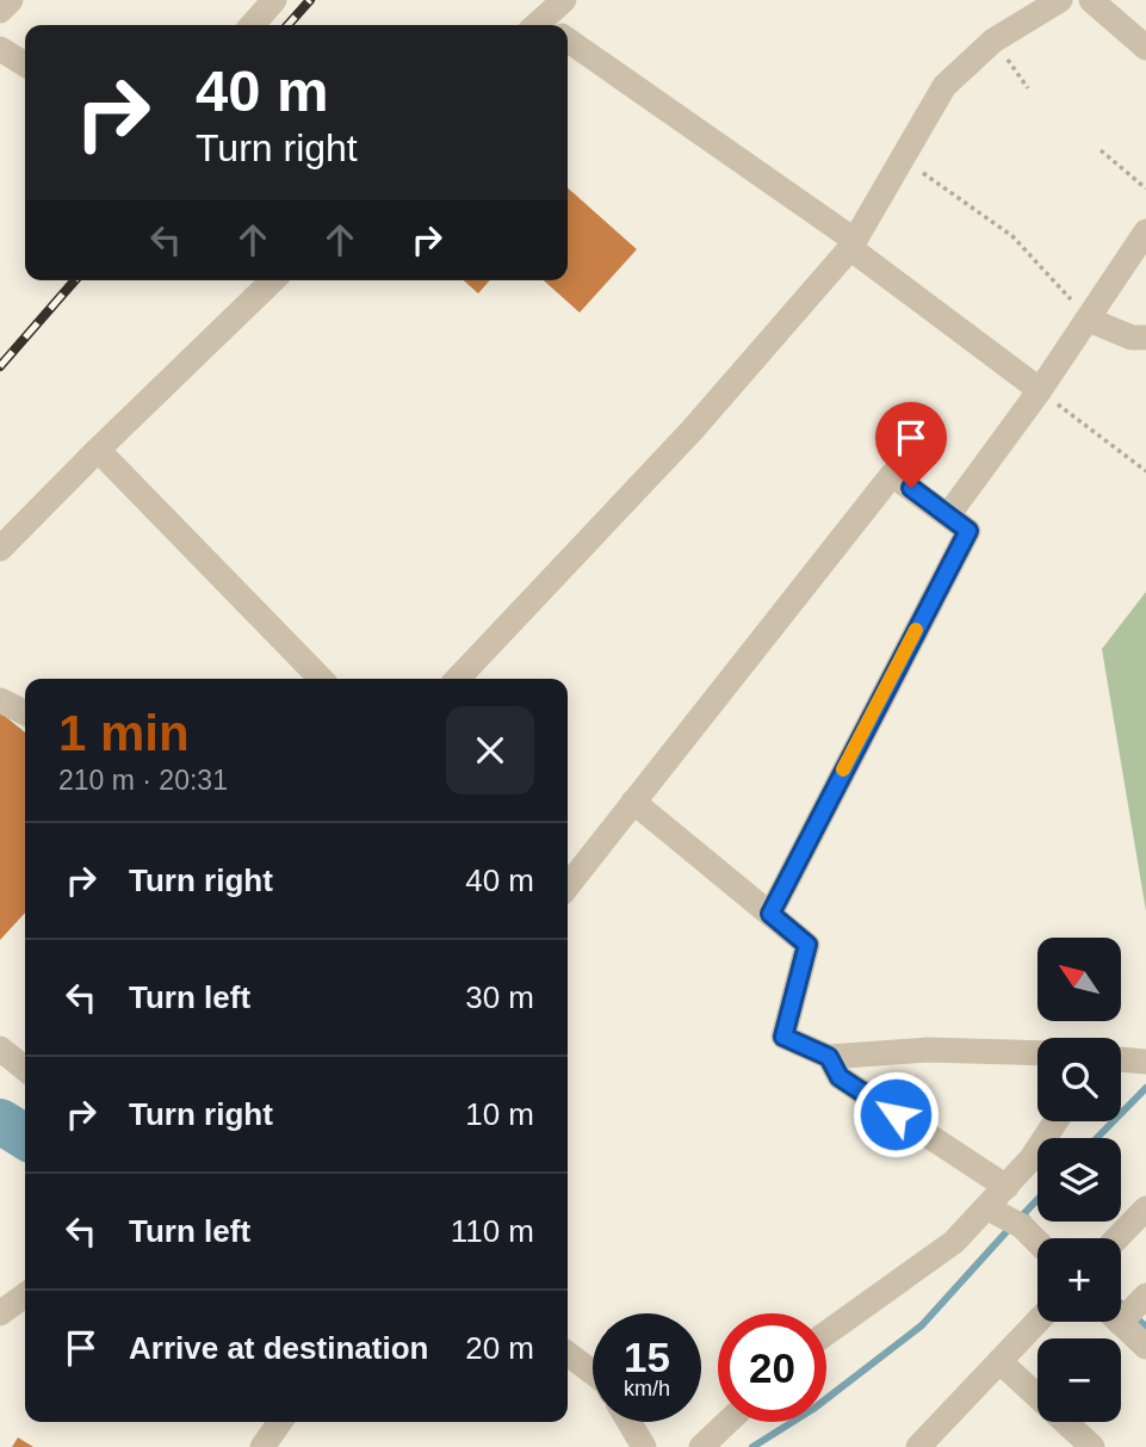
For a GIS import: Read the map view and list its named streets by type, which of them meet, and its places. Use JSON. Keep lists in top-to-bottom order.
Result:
{
  "north": "top left",
  "page": {
    "turn": ["40 m", "Turn right"],
    "heading": ["1 min", "210 m · 20:31"],
    "list": [
      {
        "name": "Turn right",
        "value": "40 m"
      },
      {
        "name": "Turn left",
        "value": "30 m"
      },
      {
        "name": "Turn right",
        "value": "10 m"
      },
      {
        "name": "Turn left",
        "value": "110 m"
      },
      {
        "name": "Arrive at destination",
        "value": "20 m"
      }
    ],
    "map_buttons": ["+", "−"],
    "speed": "15 km/h",
    "limit": "20"
  }
}
